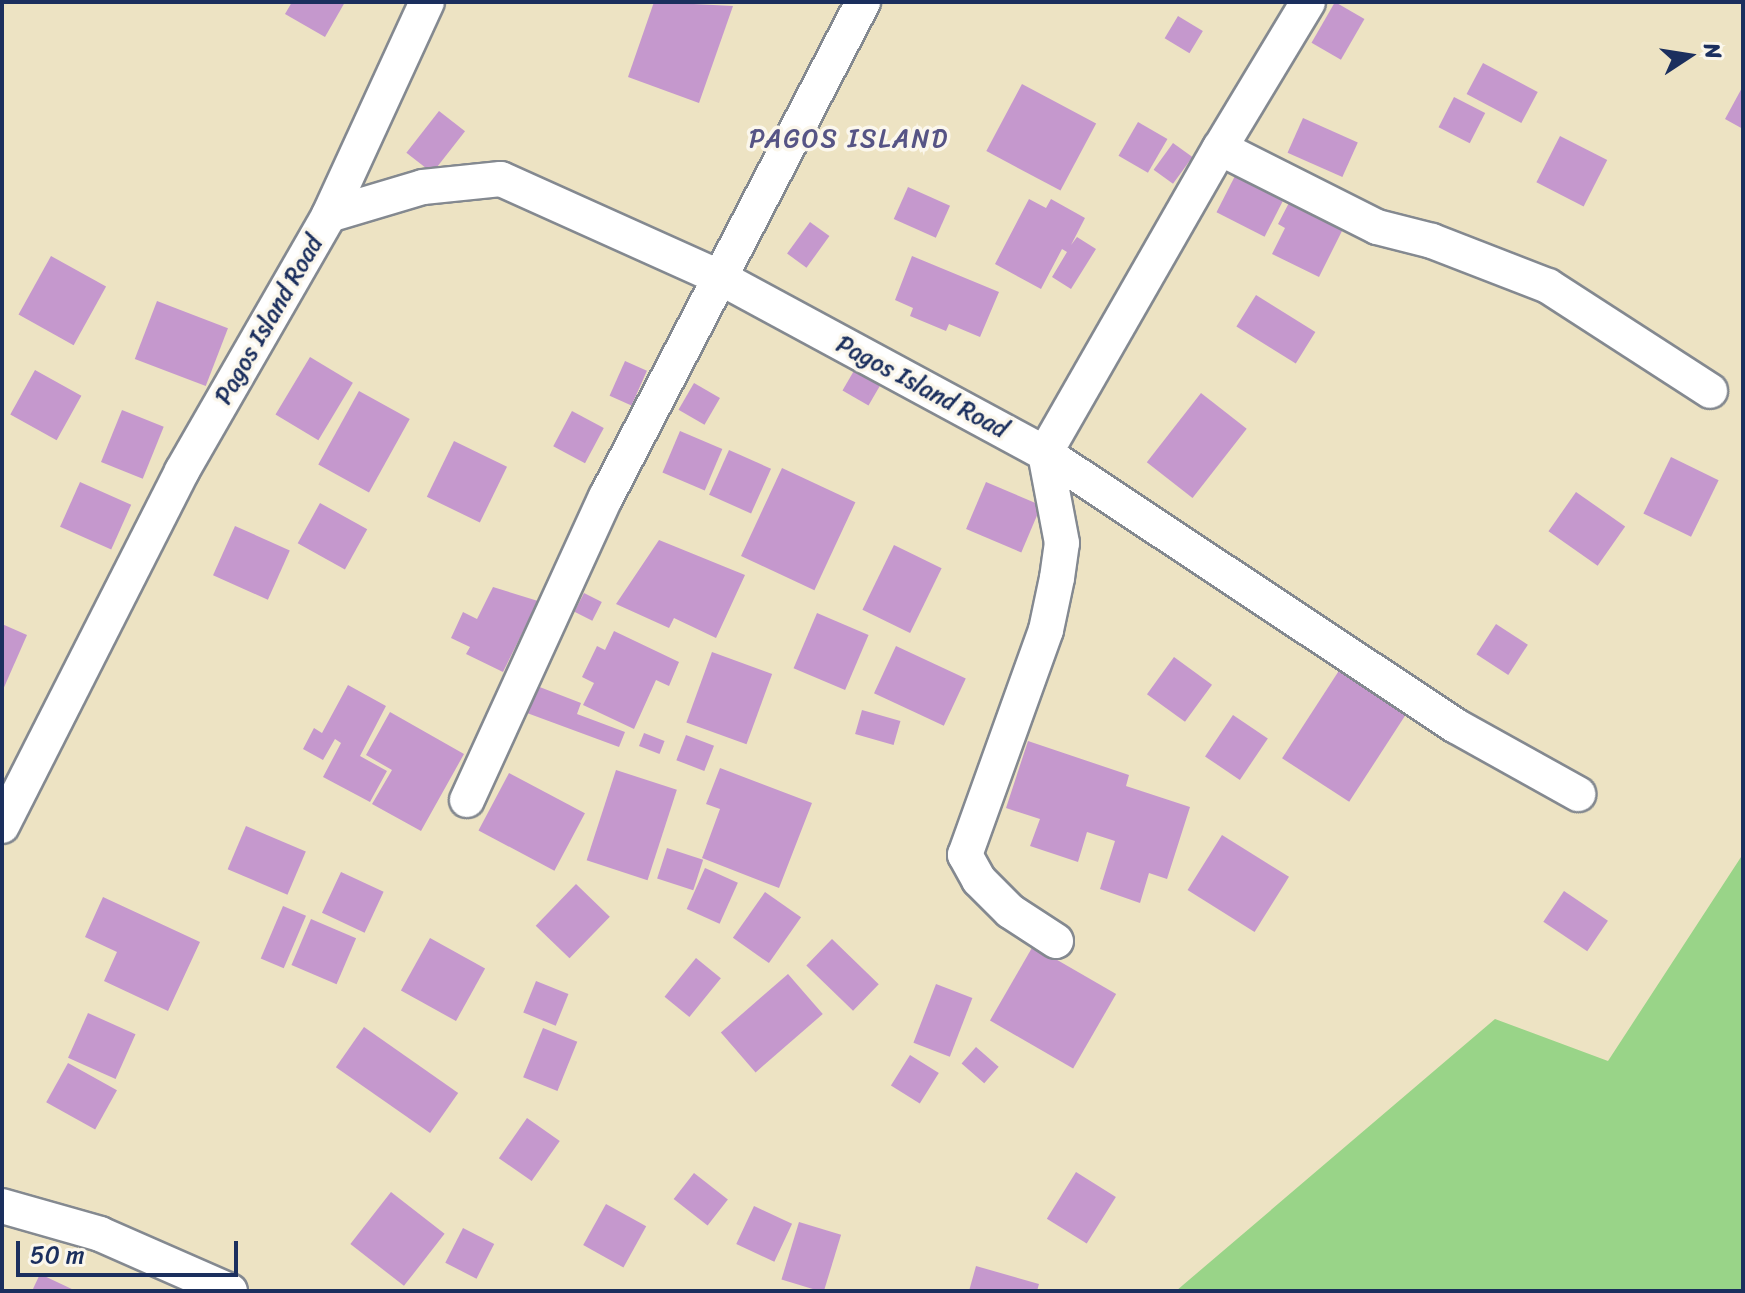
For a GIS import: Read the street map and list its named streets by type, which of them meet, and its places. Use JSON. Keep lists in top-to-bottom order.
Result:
{
  "streets": {
    "street": ["Pagos Island Road"]
  },
  "districts": ["PAGOS ISLAND"],
  "scale_bar": "50 m",
  "north": "right"
}
